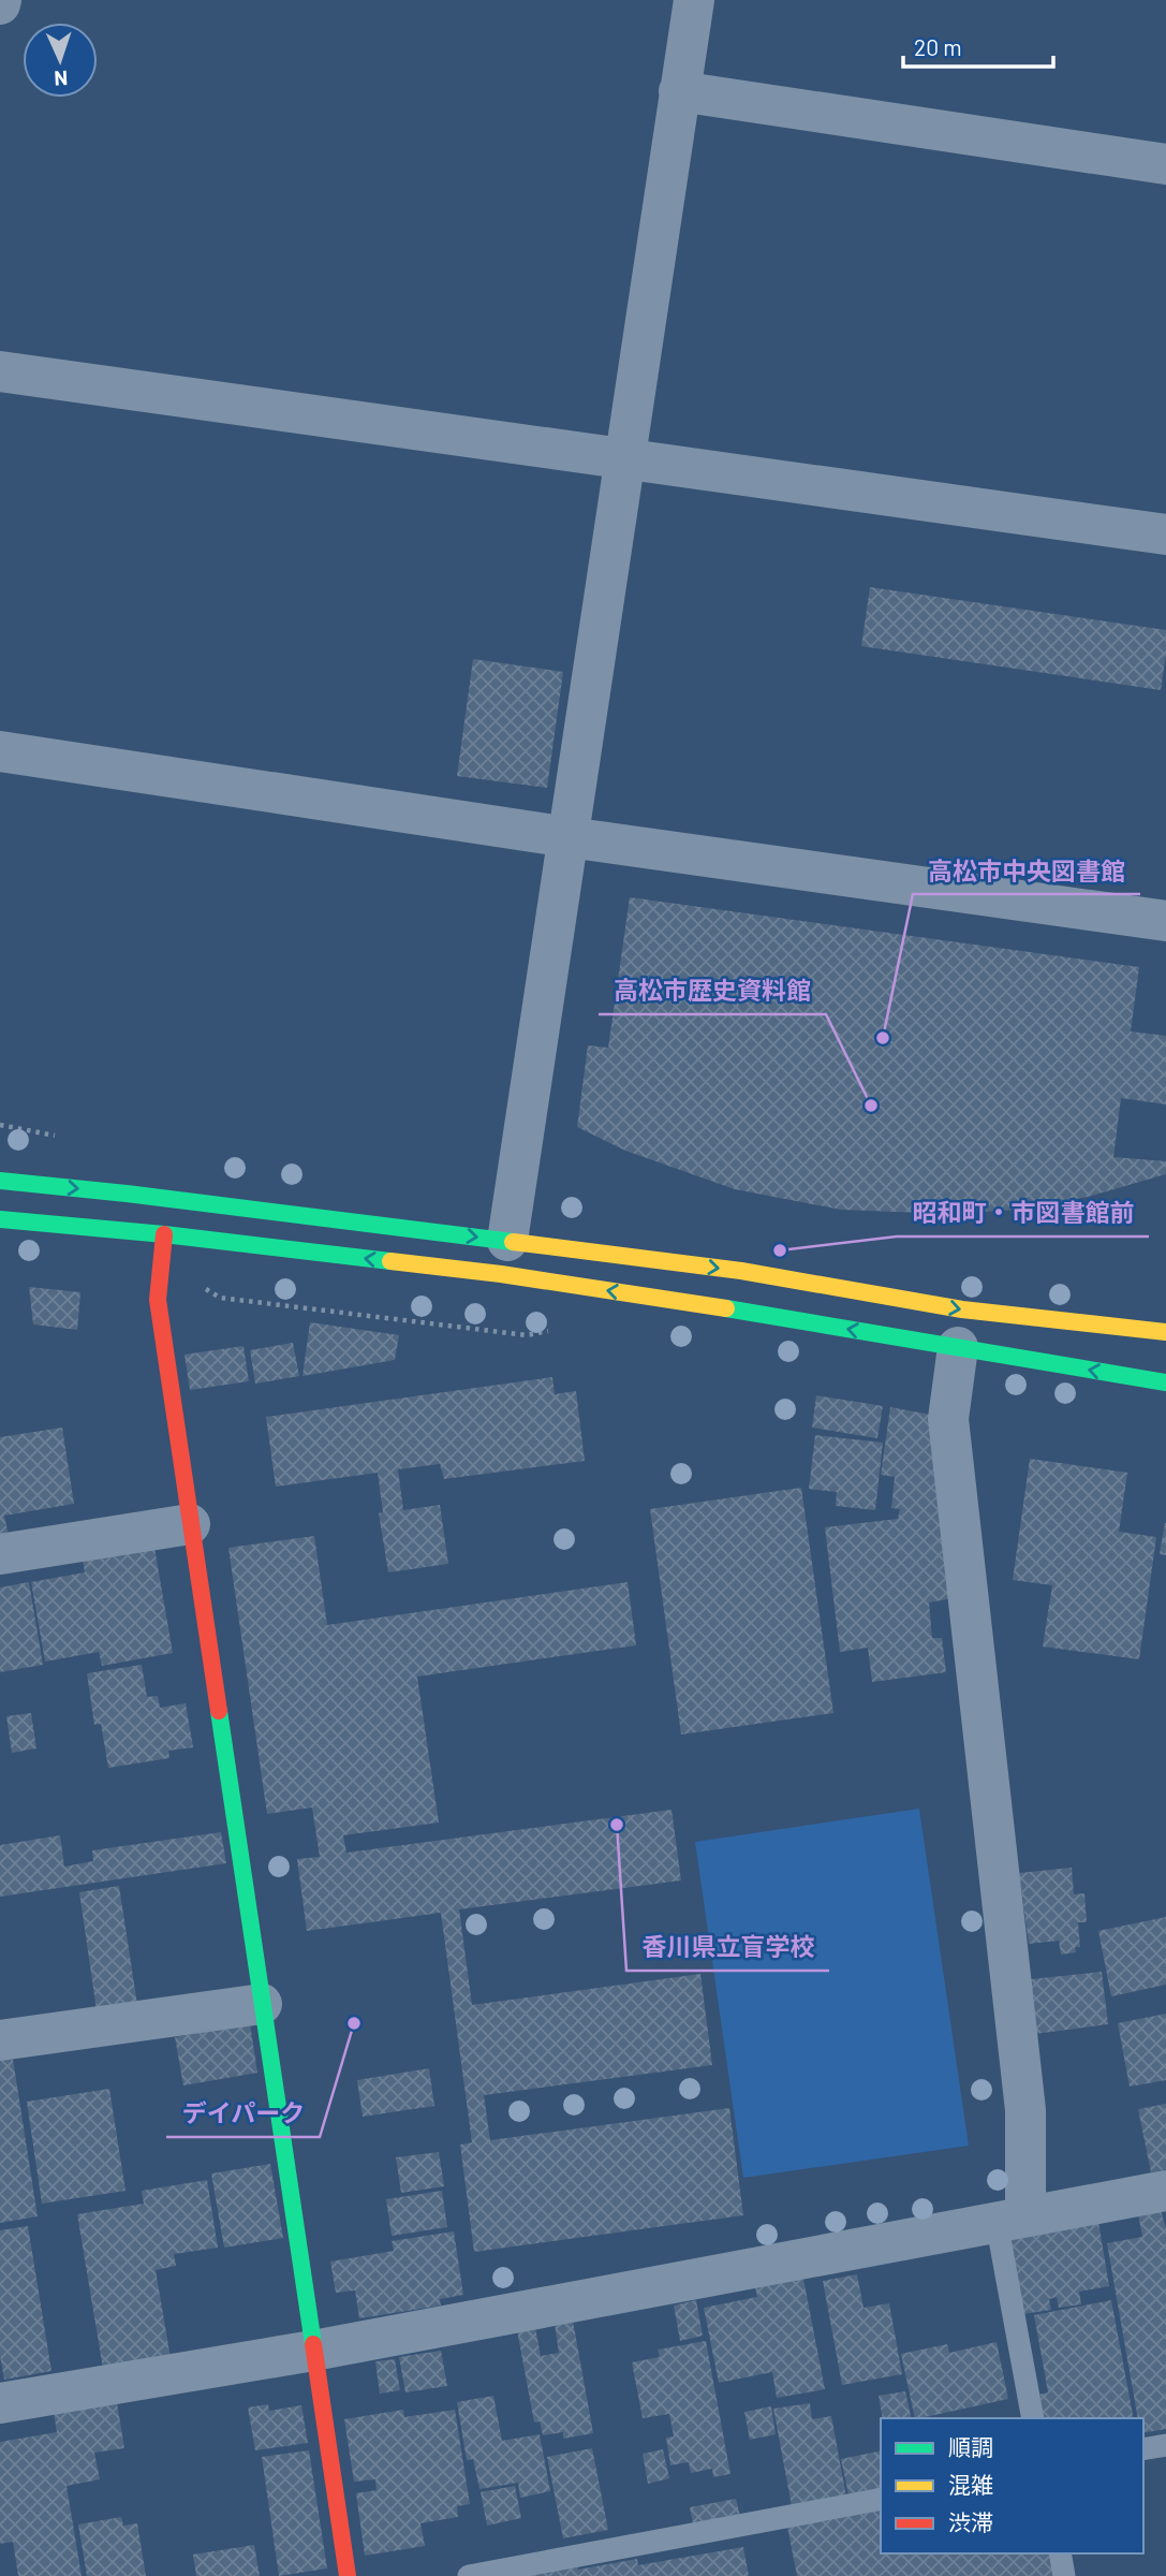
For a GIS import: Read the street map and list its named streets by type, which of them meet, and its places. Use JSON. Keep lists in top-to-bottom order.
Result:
{
  "places": [
    "高松市中央図書館",
    "高松市歴史資料館",
    "昭和町・市図書館前",
    "香川県立盲学校",
    "デイパーク"
  ],
  "legend": ["順調", "混雑", "渋滞"],
  "scale_bar": "20 m",
  "north": "bottom"
}
